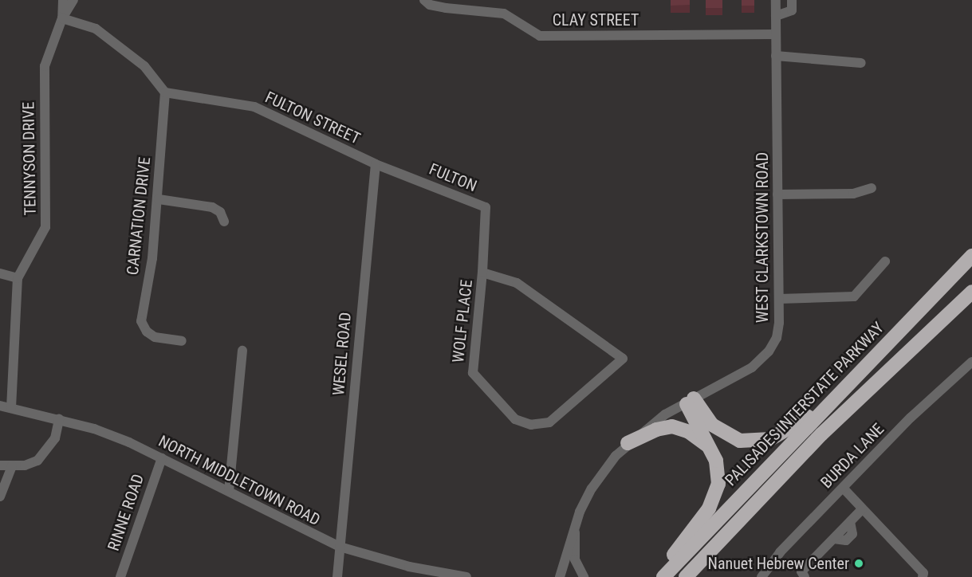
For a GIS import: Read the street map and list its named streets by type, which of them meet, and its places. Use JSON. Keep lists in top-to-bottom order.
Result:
{
  "streets": {
    "highway": ["PALISADES INTERSTATE PARKWAY"],
    "street": [
      "CLAY STREET",
      "FULTON STREET",
      "TENNYSON DRIVE",
      "FULTON",
      "CARNATION DRIVE",
      "WEST CLARKSTOWN ROAD",
      "WOLF PLACE",
      "WESEL ROAD",
      "BURDA LANE",
      "NORTH MIDDLETOWN ROAD",
      "RINNE ROAD"
    ]
  },
  "crossings": [
    ["CLAY STREET", "WEST CLARKSTOWN ROAD"],
    ["FULTON STREET", "FULTON"],
    ["FULTON STREET", "CARNATION DRIVE"],
    ["FULTON STREET", "WESEL ROAD"],
    ["TENNYSON DRIVE", "NORTH MIDDLETOWN ROAD"],
    ["FULTON", "WOLF PLACE"],
    ["FULTON", "WESEL ROAD"],
    ["WESEL ROAD", "NORTH MIDDLETOWN ROAD"],
    ["NORTH MIDDLETOWN ROAD", "RINNE ROAD"]
  ],
  "places": ["Nanuet Hebrew Center"]
}
